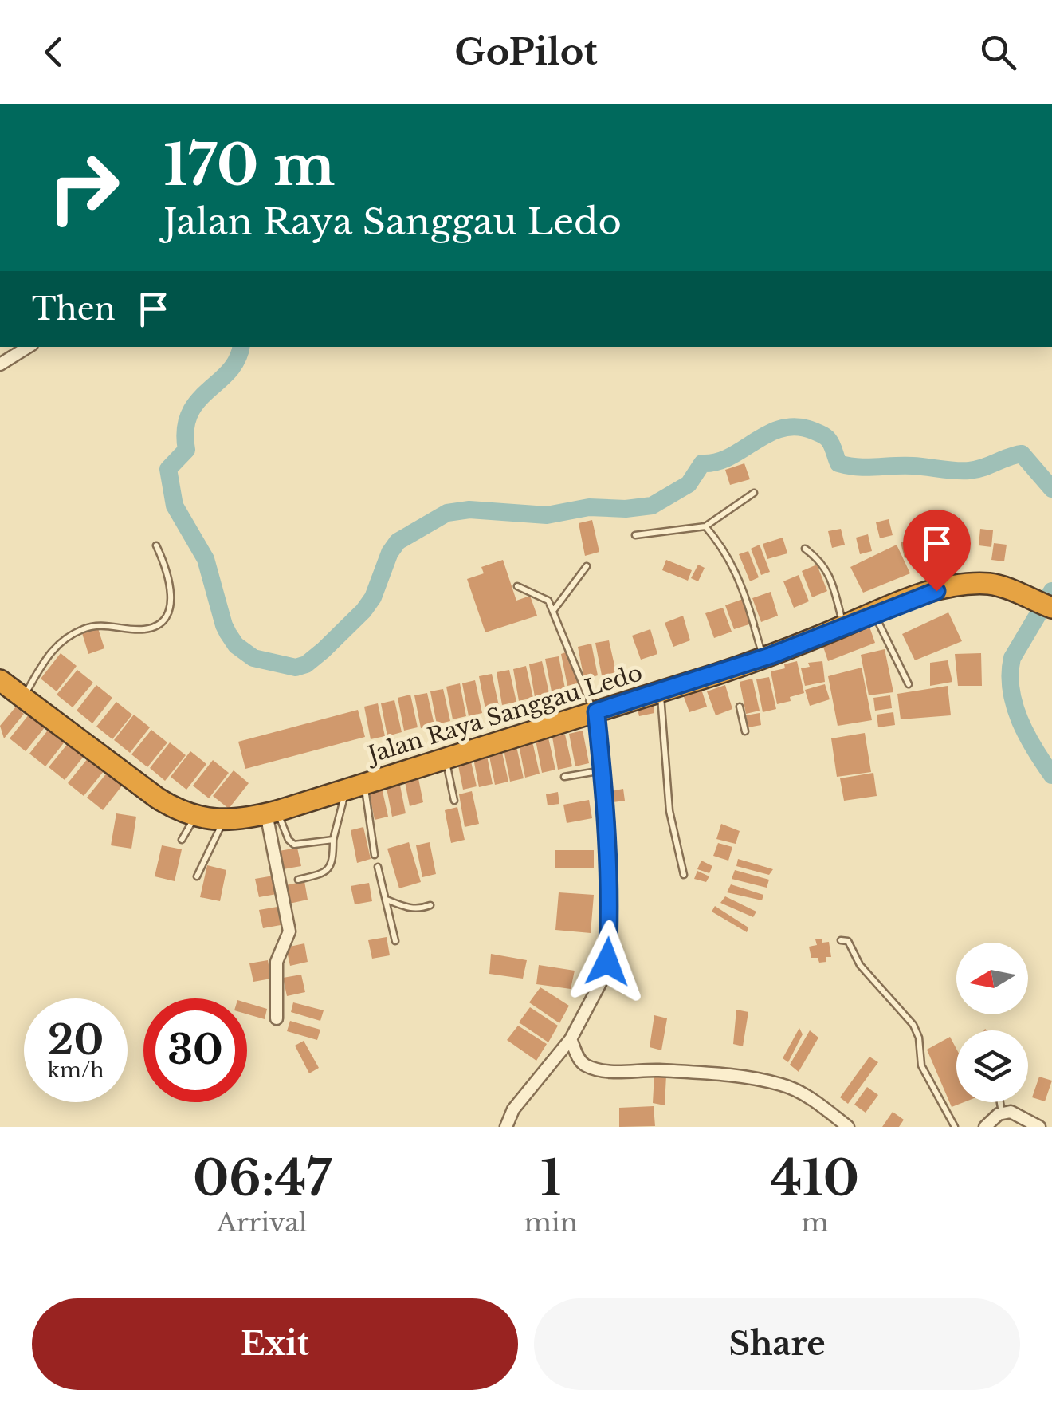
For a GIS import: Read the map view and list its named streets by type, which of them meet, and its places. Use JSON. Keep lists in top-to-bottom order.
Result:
{
  "streets": {
    "highway": ["Jalan Raya Sanggau Ledo"]
  },
  "north": "left",
  "page": {
    "header": "GoPilot",
    "turn": ["170 m", "Jalan Raya Sanggau Ledo"],
    "then": "Then",
    "speed": "20 km/h",
    "limit": "30",
    "eta": [
      "06:47",
      "Arrival",
      "1",
      "min",
      "410",
      "m"
    ],
    "buttons": ["Exit", "Share"]
  }
}
